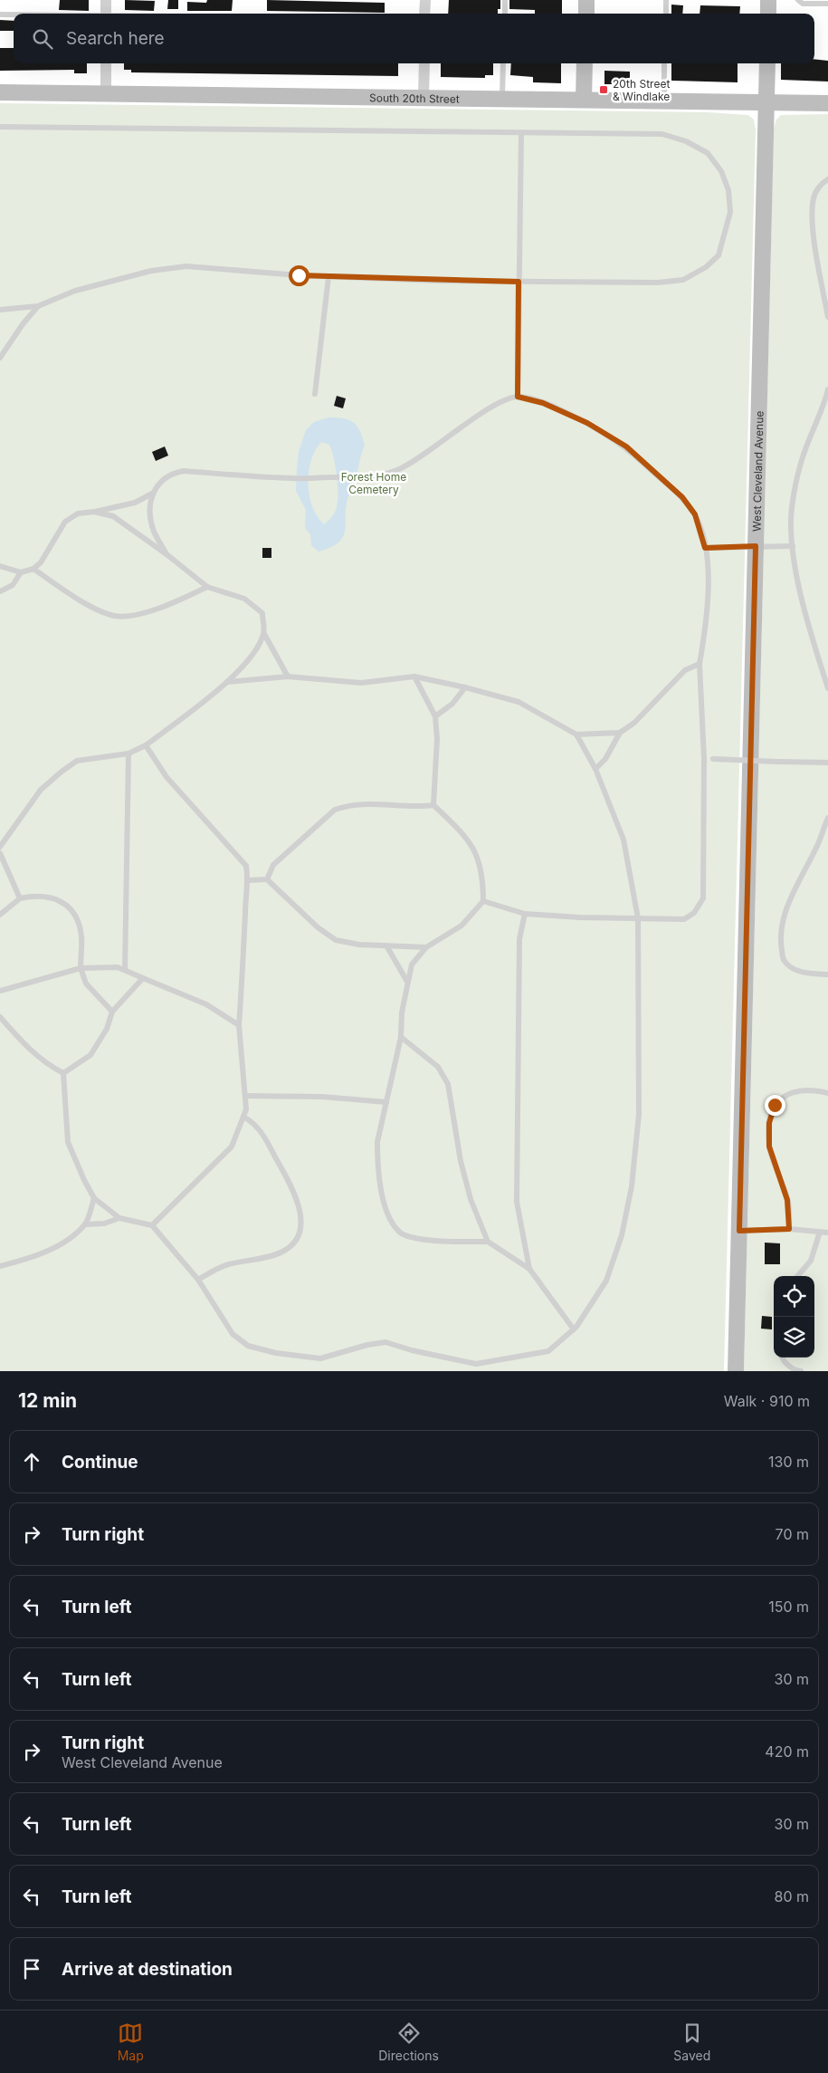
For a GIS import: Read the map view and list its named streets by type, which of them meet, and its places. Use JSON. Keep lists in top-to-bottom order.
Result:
{
  "streets": {
    "street": ["South 20th Street", "West Cleveland Avenue"]
  },
  "crossings": [
    ["South 20th Street", "West Cleveland Avenue"]
  ],
  "parks": ["Forest Home Cemetery"],
  "places": {
    "transit": ["20th Street & Windlake"]
  },
  "page": {
    "search": "Search here",
    "heading": ["12 min", "Walk · 910 m"],
    "list": [
      ["Continue", "130 m"],
      ["Turn right", "70 m"],
      ["Turn left", "150 m"],
      ["Turn left", "30 m"],
      ["Turn right", "West Cleveland Avenue", "420 m"],
      ["Turn left", "30 m"],
      ["Turn left", "80 m"],
      "Arrive at destination"
    ],
    "nav": ["Map", "Directions", "Saved"]
  }
}
